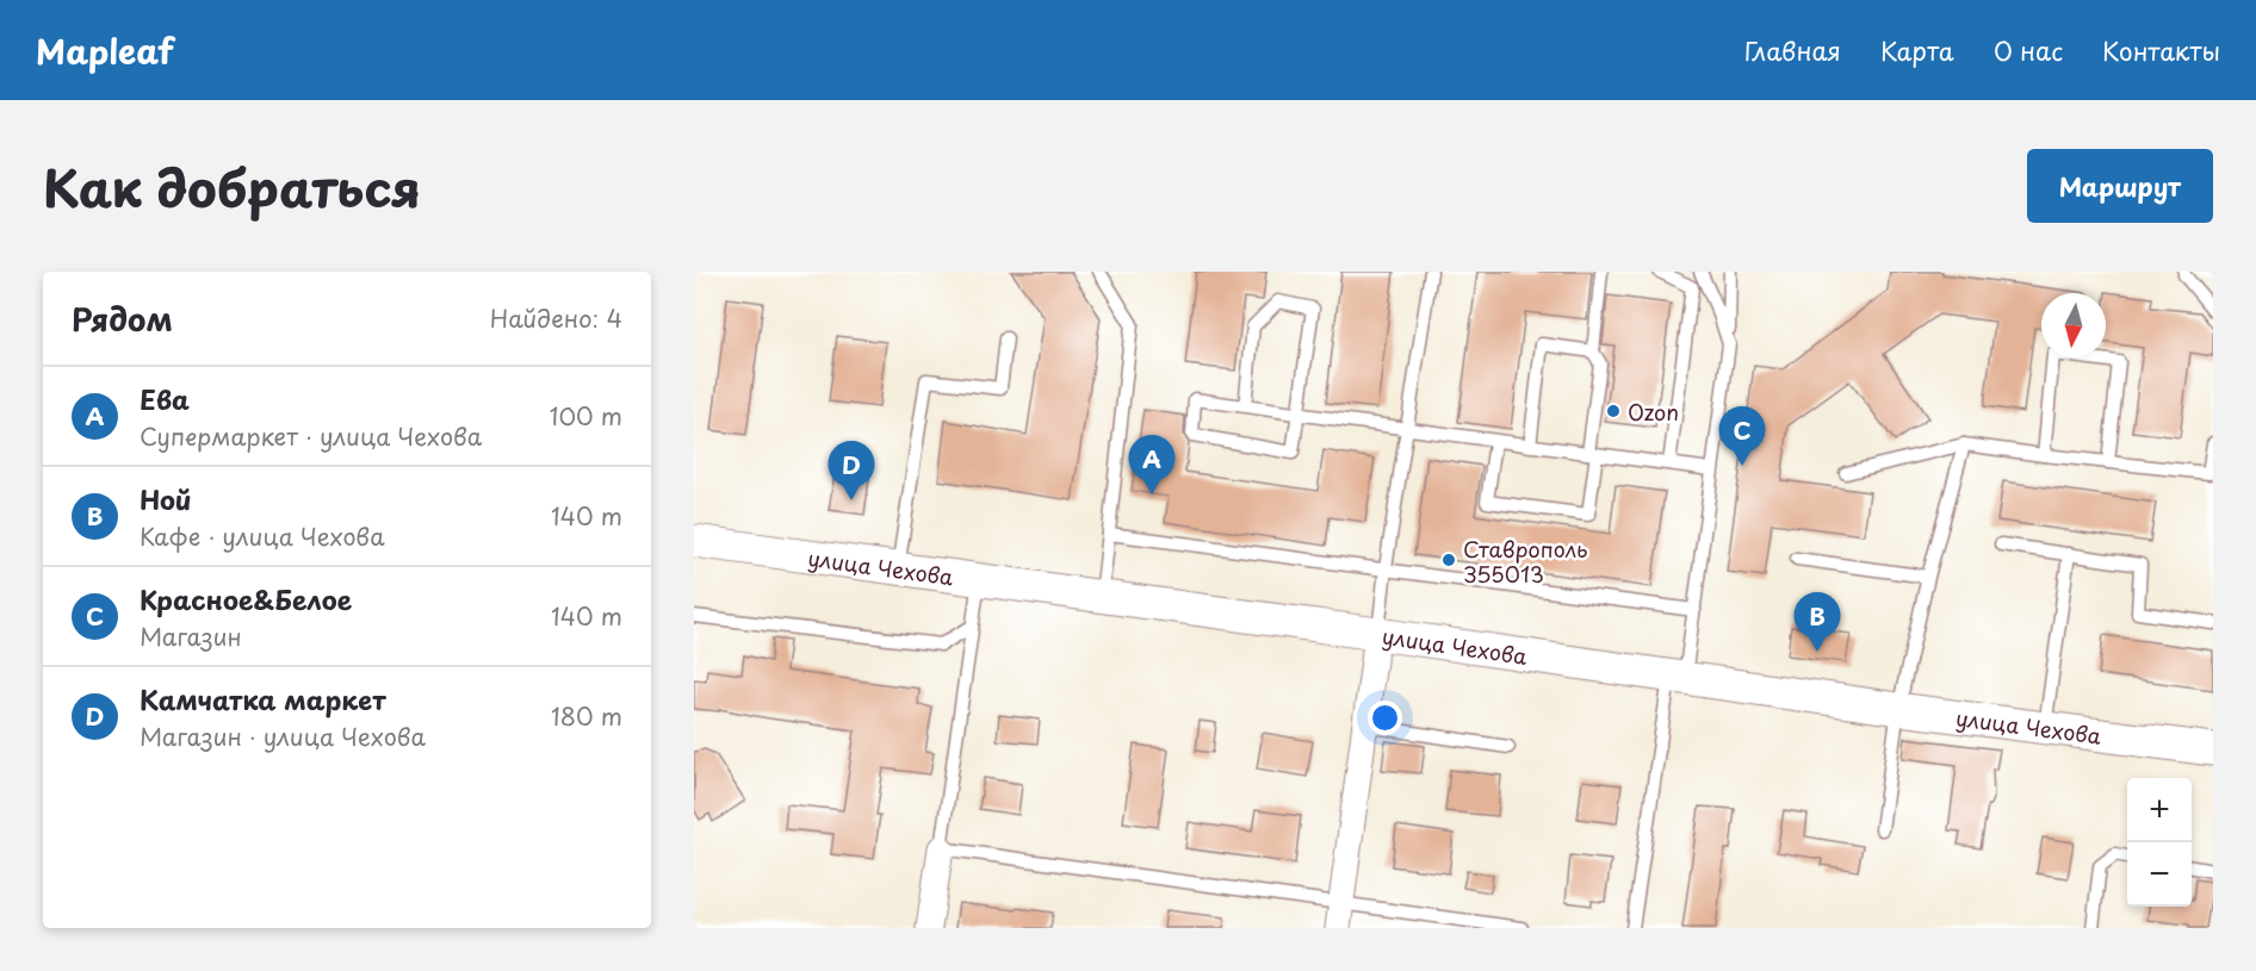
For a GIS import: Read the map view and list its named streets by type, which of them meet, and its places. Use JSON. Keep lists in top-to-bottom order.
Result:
{
  "streets": {
    "street": ["улица Чехова"]
  },
  "places": ["Ozon", "Ставрополь 355013"],
  "north": "bottom",
  "page": {
    "header": "Mapleaf",
    "nav": [
      "Главная",
      "Карта",
      "О нас",
      "Контакты"
    ],
    "title": "Как добраться",
    "buttons": "Маршрут",
    "heading": ["Рядом", "Найдено: 4"],
    "list": [
      {
        "mark": "A",
        "name": "Ева",
        "note": "Супермаркет · улица Чехова",
        "value": "100 m"
      },
      {
        "mark": "B",
        "name": "Ной",
        "note": "Кафе · улица Чехова",
        "value": "140 m"
      },
      {
        "mark": "C",
        "name": "Красное&Белое",
        "note": "Магазин",
        "value": "140 m"
      },
      {
        "mark": "D",
        "name": "Камчатка маркет",
        "note": "Магазин · улица Чехова",
        "value": "180 m"
      }
    ],
    "pins": [
      "C",
      "A",
      "D",
      "B"
    ],
    "map_buttons": ["+", "−"]
  }
}
